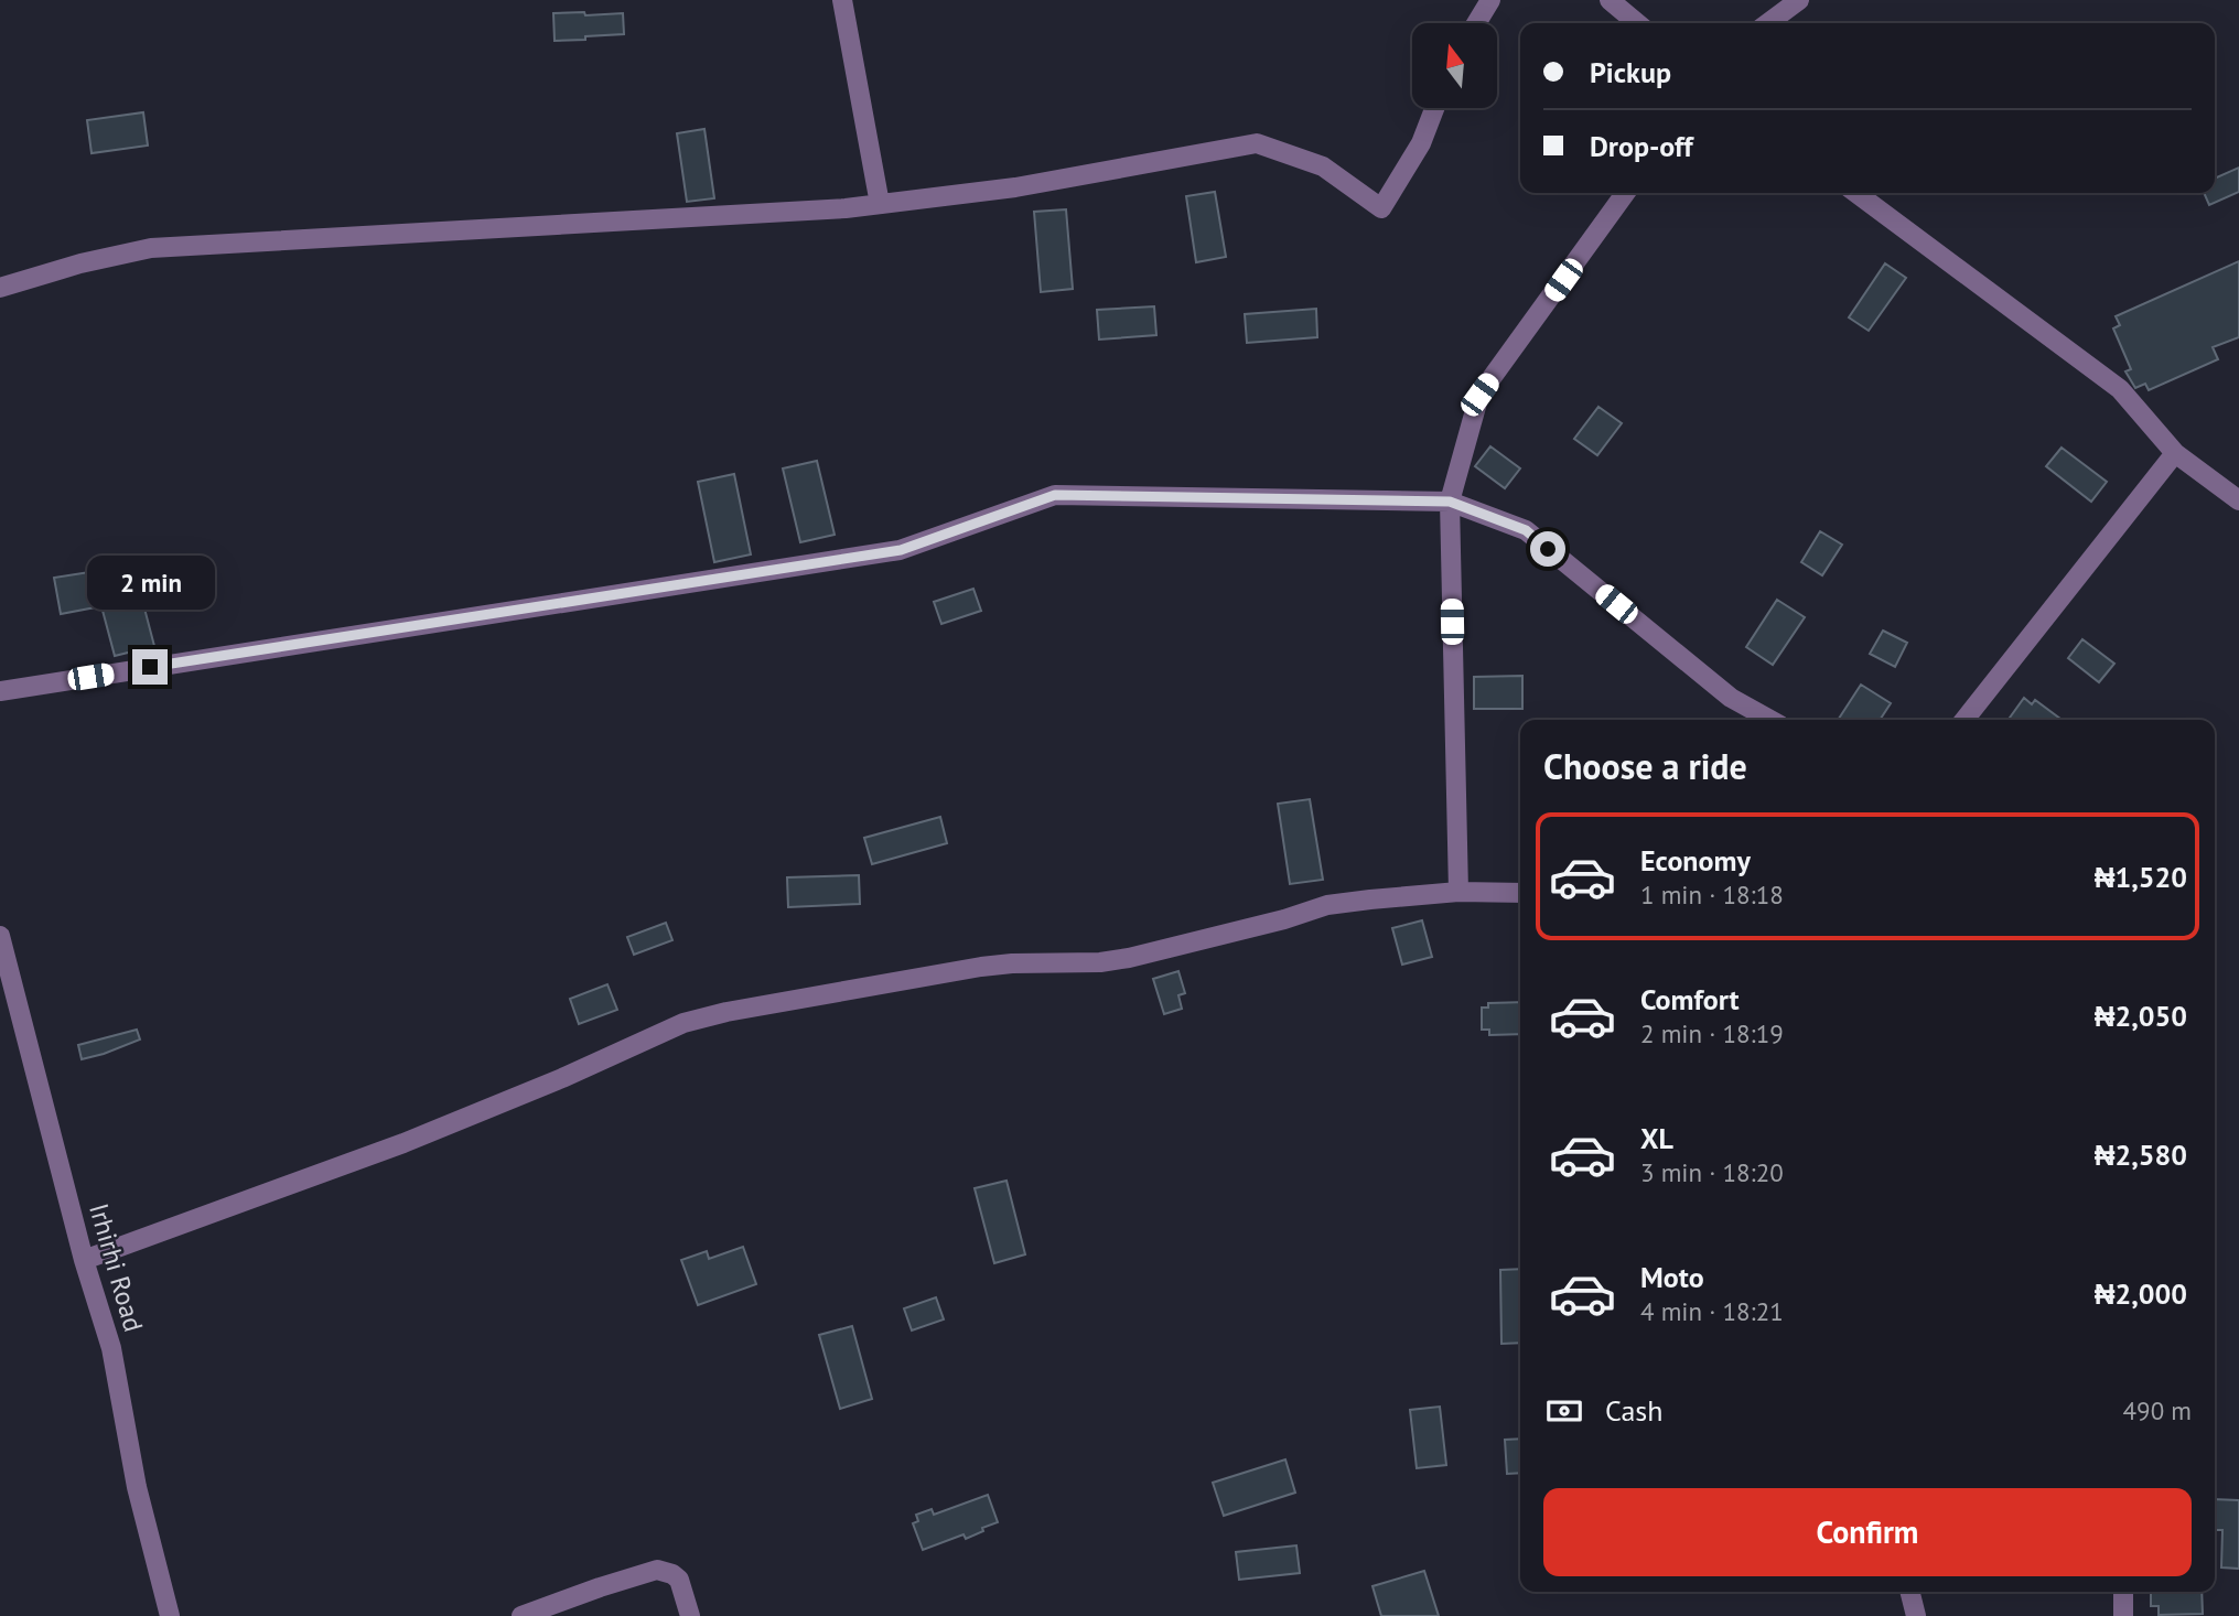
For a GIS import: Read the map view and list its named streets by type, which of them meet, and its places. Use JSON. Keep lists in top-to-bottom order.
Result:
{
  "streets": {
    "street": ["Irhirhi Road"]
  },
  "north": "top",
  "page": {
    "banner": ["Pickup", "Drop-off"],
    "bubble": "2 min",
    "heading": "Choose a ride",
    "list": [
      {
        "name": "Economy",
        "note": "1 min · 18:18",
        "value": "₦1,520"
      },
      {
        "name": "Comfort",
        "note": "2 min · 18:19",
        "value": "₦2,050"
      },
      {
        "name": "XL",
        "note": "3 min · 18:20",
        "value": "₦2,580"
      },
      {
        "name": "Moto",
        "note": "4 min · 18:21",
        "value": "₦2,000"
      }
    ],
    "pay": ["Cash", "490 m"],
    "buttons": "Confirm"
  }
}
